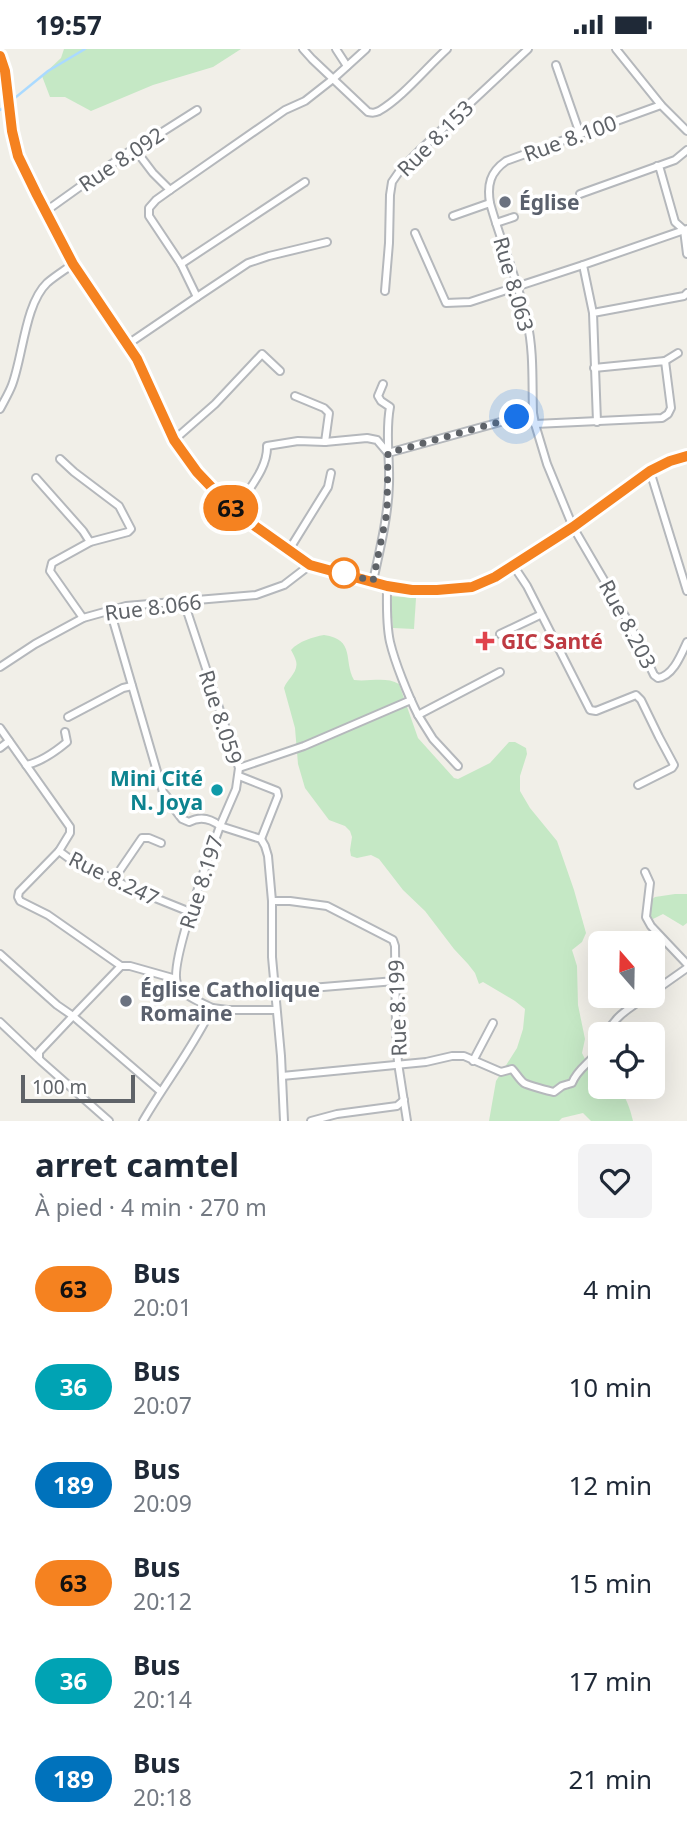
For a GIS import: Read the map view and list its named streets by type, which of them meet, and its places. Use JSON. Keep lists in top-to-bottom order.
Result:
{
  "streets": {
    "street": [
      "Rue 8.153",
      "Rue 8.100",
      "Rue 8.092",
      "Rue 8.063",
      "Rue 8.066",
      "Rue 8.203",
      "Rue 8.059",
      "Rue 8.247",
      "Rue 8.197",
      "Rue 8.199"
    ]
  },
  "crossings": [
    ["Rue 8.100", "Rue 8.063"],
    ["Rue 8.063", "Rue 8.203"],
    ["Rue 8.066", "Rue 8.059"],
    ["Rue 8.066", "Rue 8.197"],
    ["Rue 8.059", "Rue 8.197"],
    ["Rue 8.247", "Rue 8.197"]
  ],
  "places": {
    "other": ["Église", "Mini Cité N. Joya", "Église Catholique Romaine"],
    "health": ["GIC Santé"]
  },
  "lines": ["bus line 63"],
  "scale_bar": "100 m",
  "north": "top",
  "page": {
    "status": "19:57",
    "on_map": "63",
    "scale": "100 m",
    "heading": ["arret camtel", "À pied · 4 min · 270 m"],
    "list": [
      {
        "mark": "63",
        "name": "Bus",
        "note": "20:01",
        "value": "4 min"
      },
      {
        "mark": "36",
        "name": "Bus",
        "note": "20:07",
        "value": "10 min"
      },
      {
        "mark": "189",
        "name": "Bus",
        "note": "20:09",
        "value": "12 min"
      },
      {
        "mark": "63",
        "name": "Bus",
        "note": "20:12",
        "value": "15 min"
      },
      {
        "mark": "36",
        "name": "Bus",
        "note": "20:14",
        "value": "17 min"
      },
      {
        "mark": "189",
        "name": "Bus",
        "note": "20:18",
        "value": "21 min"
      }
    ]
  }
}
